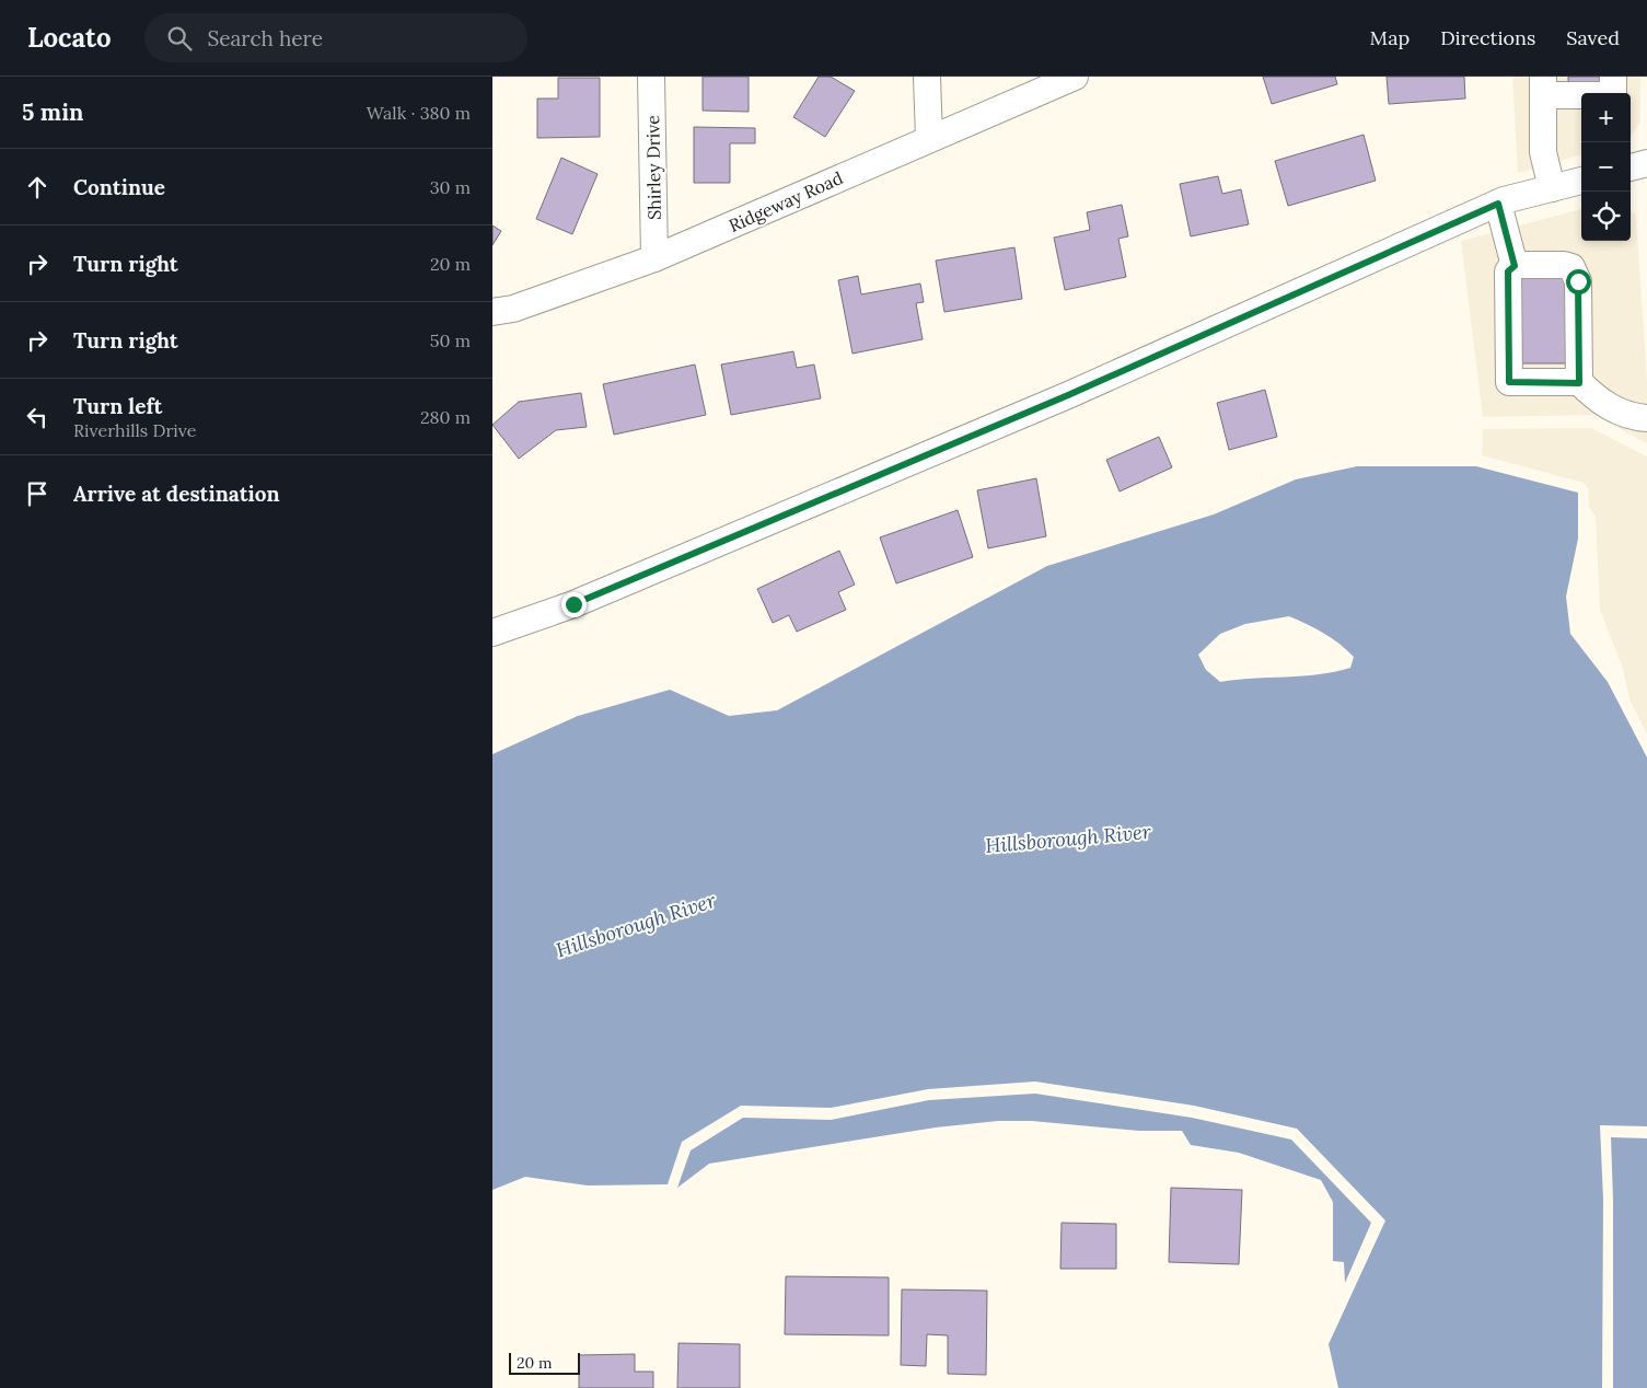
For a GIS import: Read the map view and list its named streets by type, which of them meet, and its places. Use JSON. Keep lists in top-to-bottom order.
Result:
{
  "streets": {
    "street": ["Shirley Drive", "Ridgeway Road"]
  },
  "crossings": [
    ["Shirley Drive", "Ridgeway Road"]
  ],
  "water": ["Hillsborough River"],
  "scale_bar": "20 m",
  "page": {
    "header": "Locato",
    "search": "Search here",
    "nav": ["Map", "Directions", "Saved"],
    "heading": ["5 min", "Walk · 380 m"],
    "map_buttons": ["+", "−"],
    "list": [
      ["Continue", "30 m"],
      ["Turn right", "20 m"],
      ["Turn right", "50 m"],
      ["Turn left", "Riverhills Drive", "280 m"],
      "Arrive at destination"
    ],
    "scale": "20 m"
  }
}
